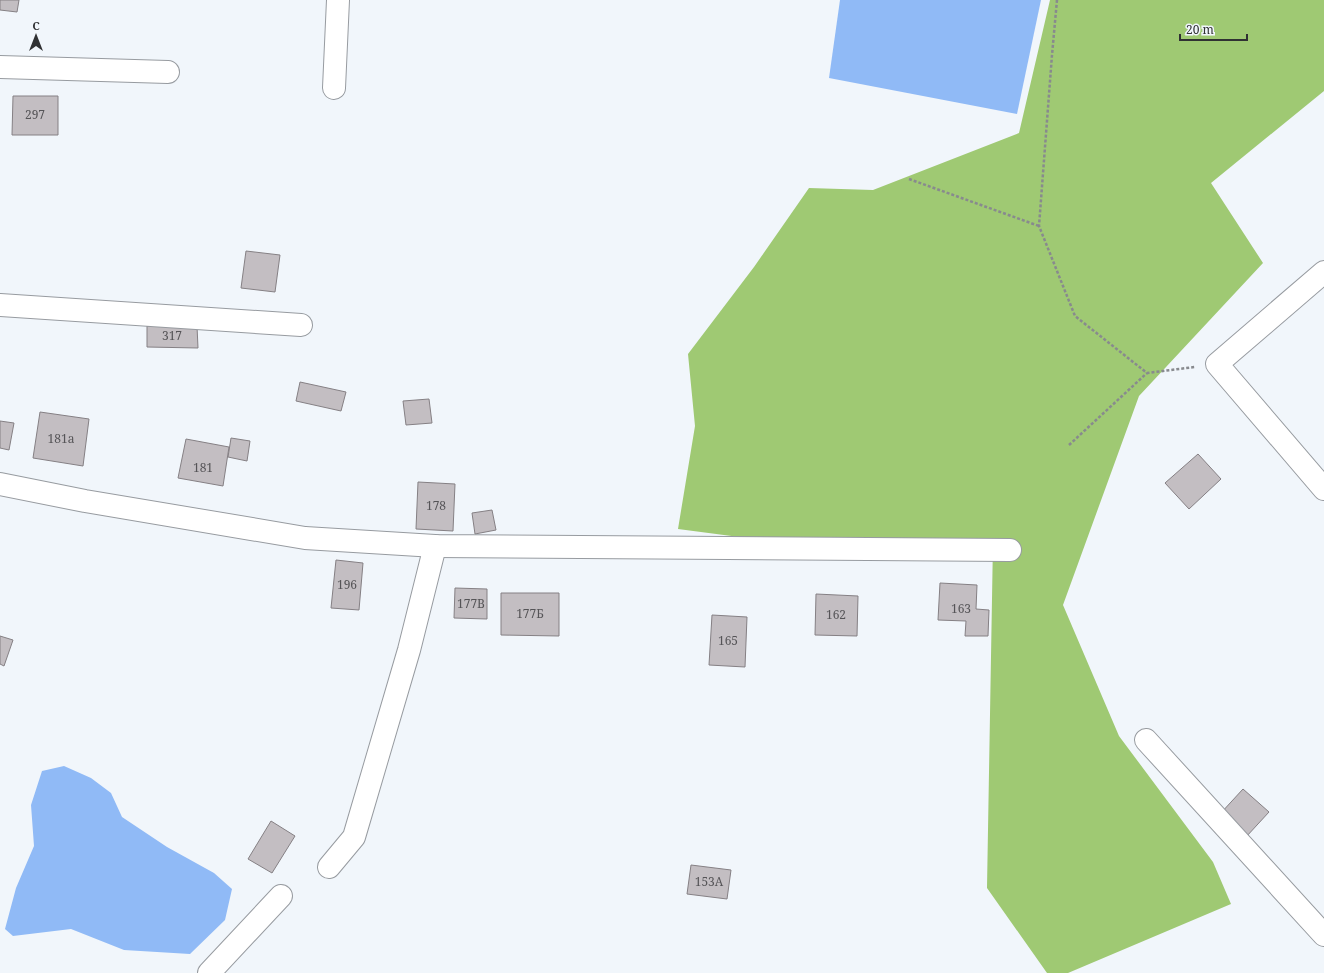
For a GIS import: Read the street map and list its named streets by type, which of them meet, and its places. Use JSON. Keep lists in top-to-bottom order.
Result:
{
  "house_numbers": [
    "297",
    "317",
    "181а",
    "181",
    "178",
    "196",
    "177В",
    "163",
    "177Б",
    "162",
    "165",
    "153А"
  ],
  "scale_bar": "20 m",
  "north": "top"
}
